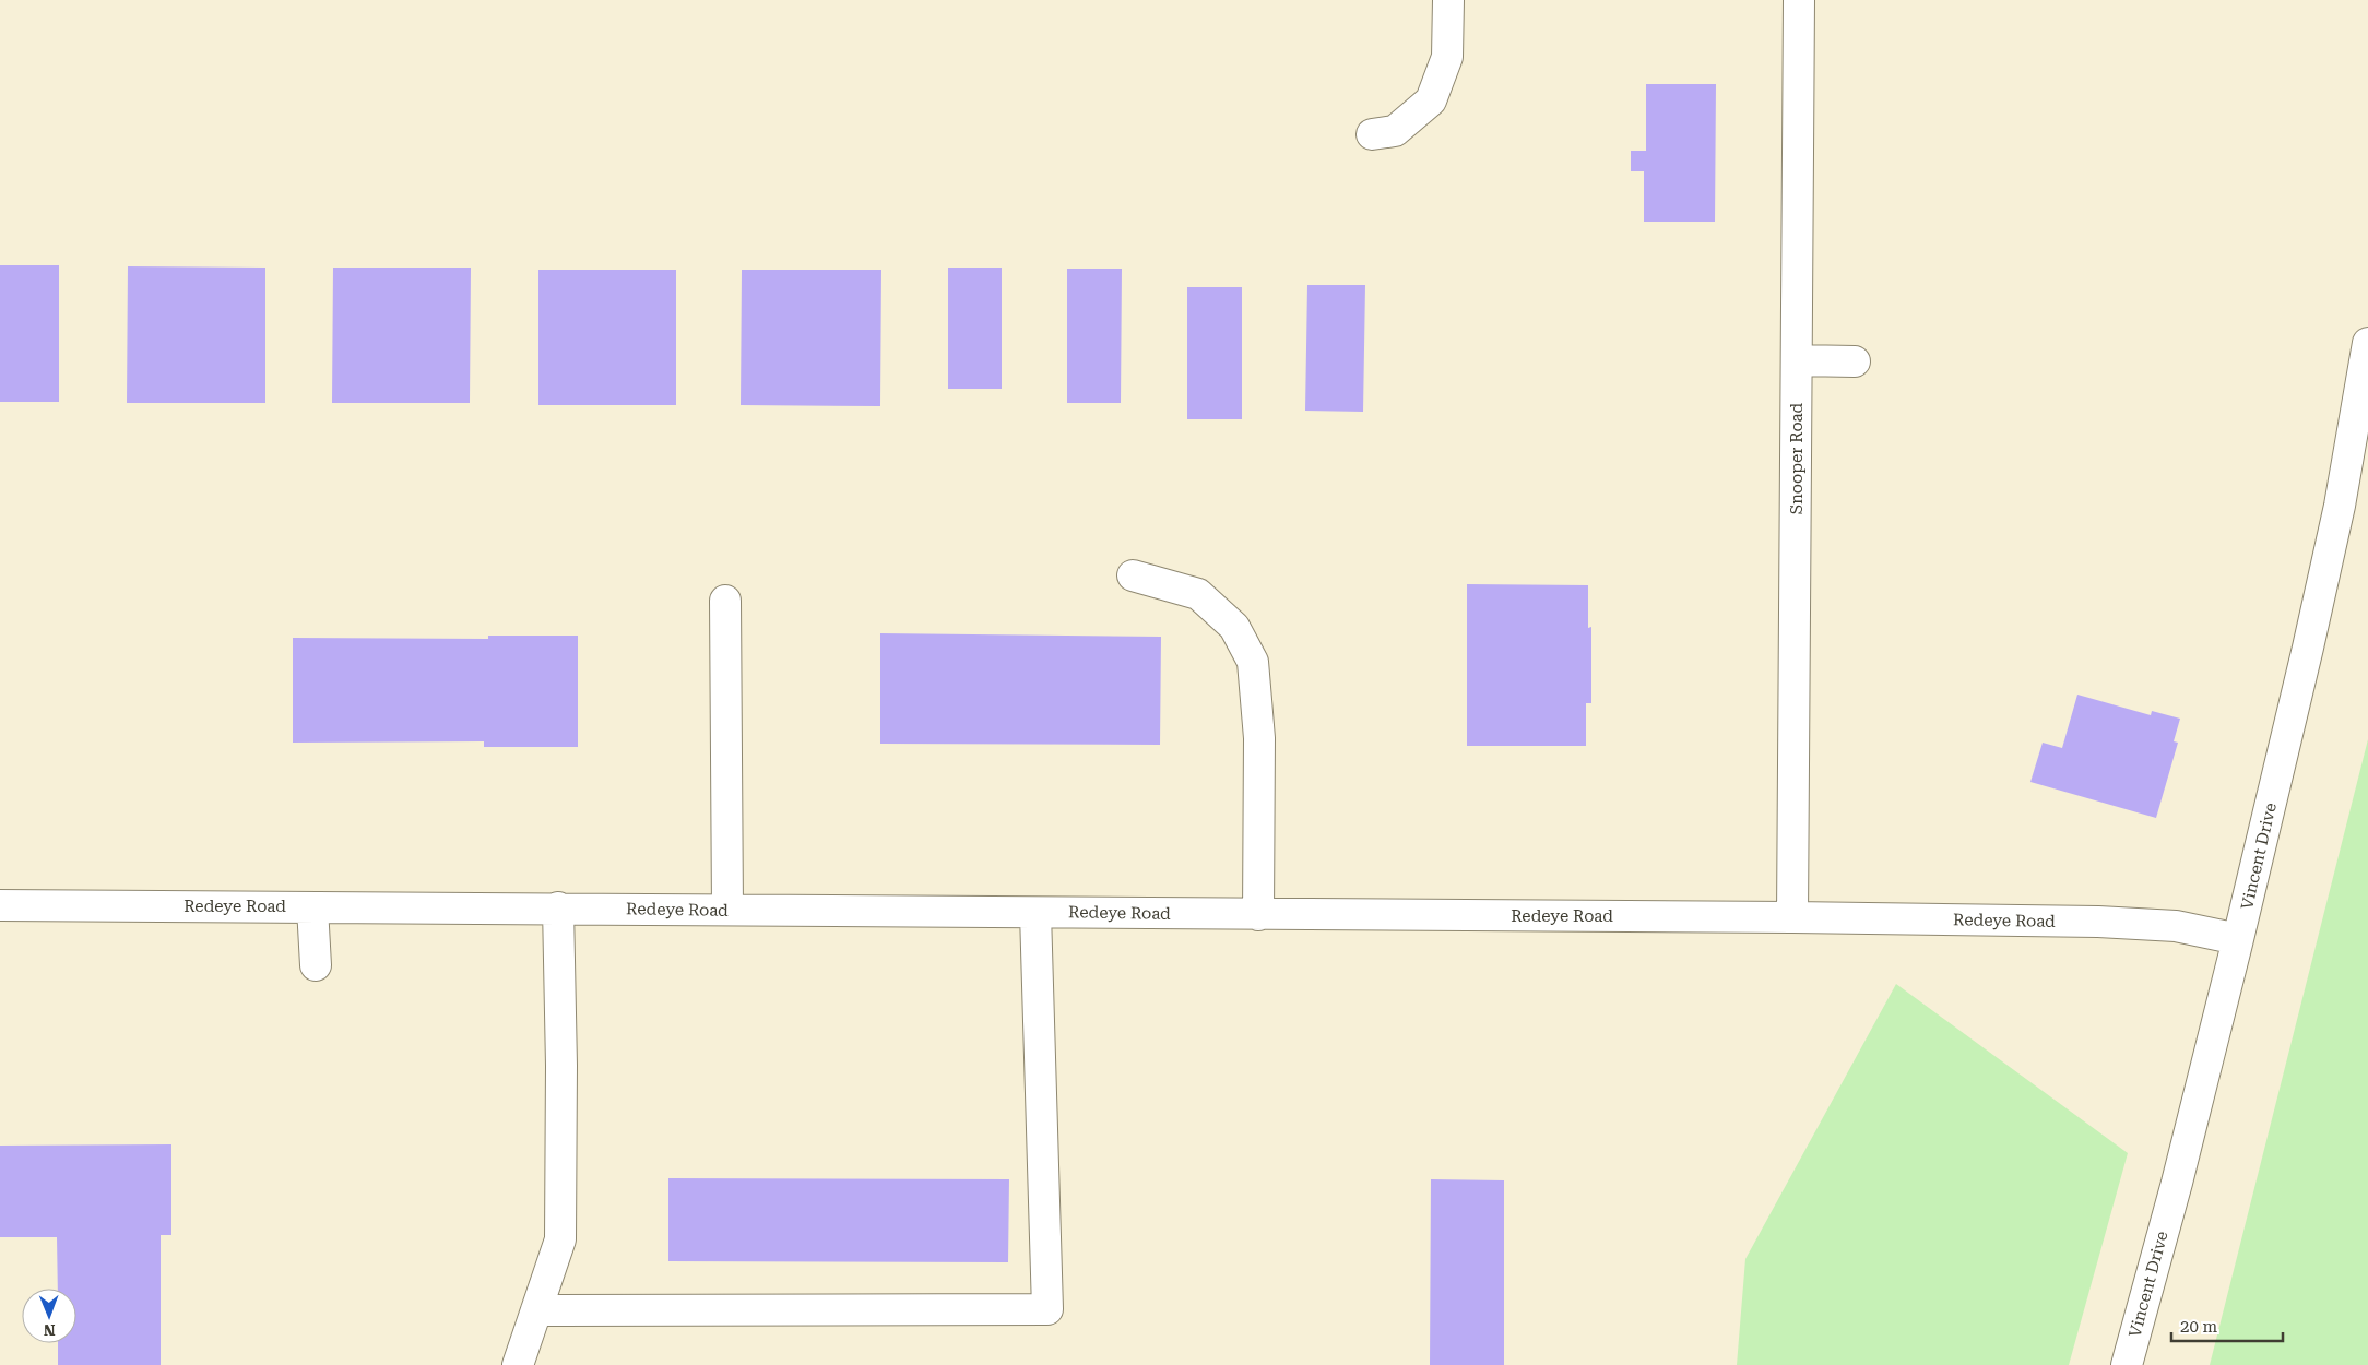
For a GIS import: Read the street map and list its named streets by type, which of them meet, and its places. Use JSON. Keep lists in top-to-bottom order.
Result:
{
  "streets": {
    "street": ["Snooper Road", "Vincent Drive", "Redeye Road"]
  },
  "crossings": [
    ["Snooper Road", "Redeye Road"],
    ["Vincent Drive", "Redeye Road"]
  ],
  "scale_bar": "20 m",
  "north": "bottom"
}
